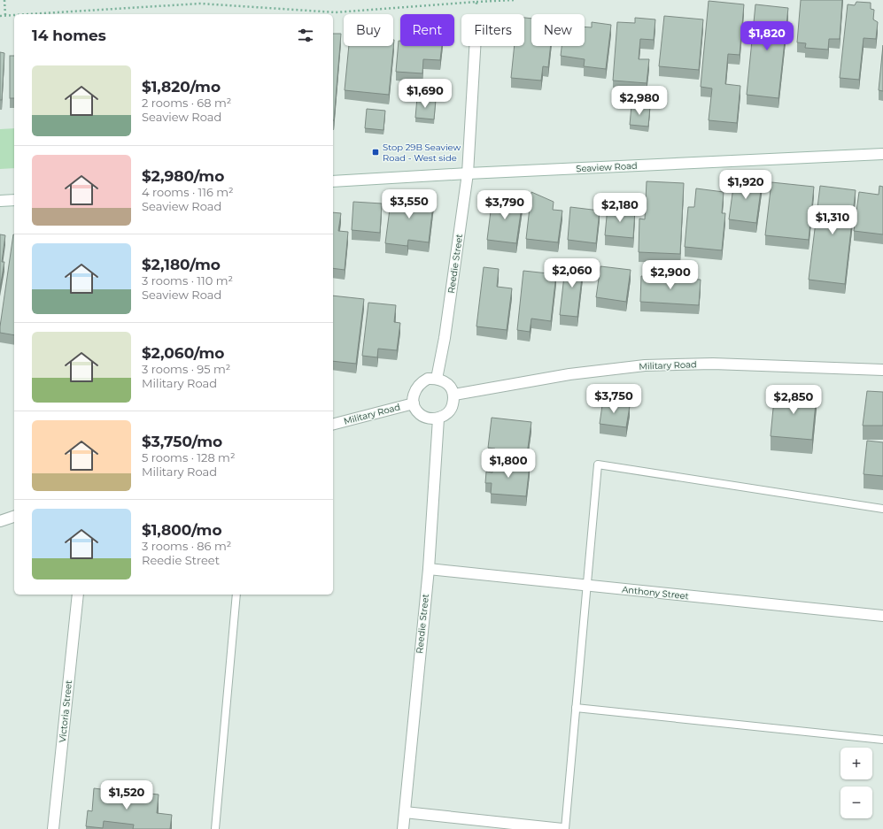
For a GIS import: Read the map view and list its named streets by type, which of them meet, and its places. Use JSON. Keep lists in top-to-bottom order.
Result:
{
  "streets": {
    "street": [
      "Seaview Road",
      "Reedie Street",
      "Military Road",
      "Anthony Street",
      "Victoria Street"
    ]
  },
  "crossings": [
    ["Seaview Road", "Reedie Street"],
    ["Reedie Street", "Military Road"],
    ["Reedie Street", "Anthony Street"]
  ],
  "places": {
    "transit": ["Stop 29B Seaview Road - West side"]
  },
  "page": {
    "chip": [
      "Buy",
      "Rent",
      "Filters",
      "New"
    ],
    "heading": "14 homes",
    "price": [
      "$1,820",
      "$1,690",
      "$2,980",
      "$1,920",
      "$3,550",
      "$3,790",
      "$2,180",
      "$1,310",
      "$2,060",
      "$2,900",
      "$3,750",
      "$2,850",
      "$1,800",
      "$1,520"
    ],
    "list": [
      {
        "name": "$1,820/mo",
        "note": "2 rooms · 68 m² · Seaview Road"
      },
      {
        "name": "$2,980/mo",
        "note": "4 rooms · 116 m² · Seaview Road"
      },
      {
        "name": "$2,180/mo",
        "note": "3 rooms · 110 m² · Seaview Road"
      },
      {
        "name": "$2,060/mo",
        "note": "3 rooms · 95 m² · Military Road"
      },
      {
        "name": "$3,750/mo",
        "note": "5 rooms · 128 m² · Military Road"
      },
      {
        "name": "$1,800/mo",
        "note": "3 rooms · 86 m² · Reedie Street"
      }
    ],
    "map_buttons": ["+", "−"]
  }
}
